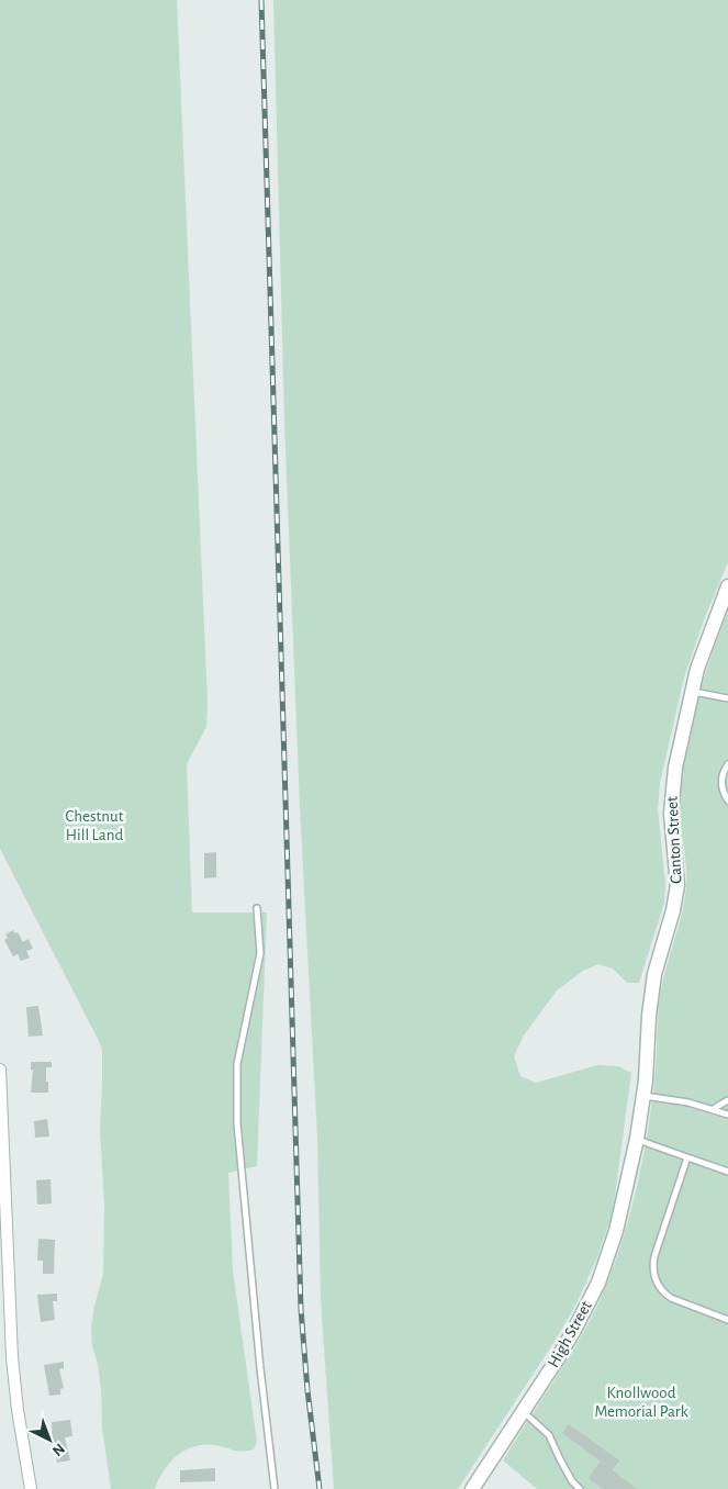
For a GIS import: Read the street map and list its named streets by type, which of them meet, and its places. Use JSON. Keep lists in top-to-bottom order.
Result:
{
  "streets": {
    "street": ["Canton Street", "High Street"]
  },
  "crossings": [
    ["Canton Street", "High Street"]
  ],
  "parks": ["Chestnut Hill Land", "Knollwood Memorial Park"],
  "north": "bottom right"
}
